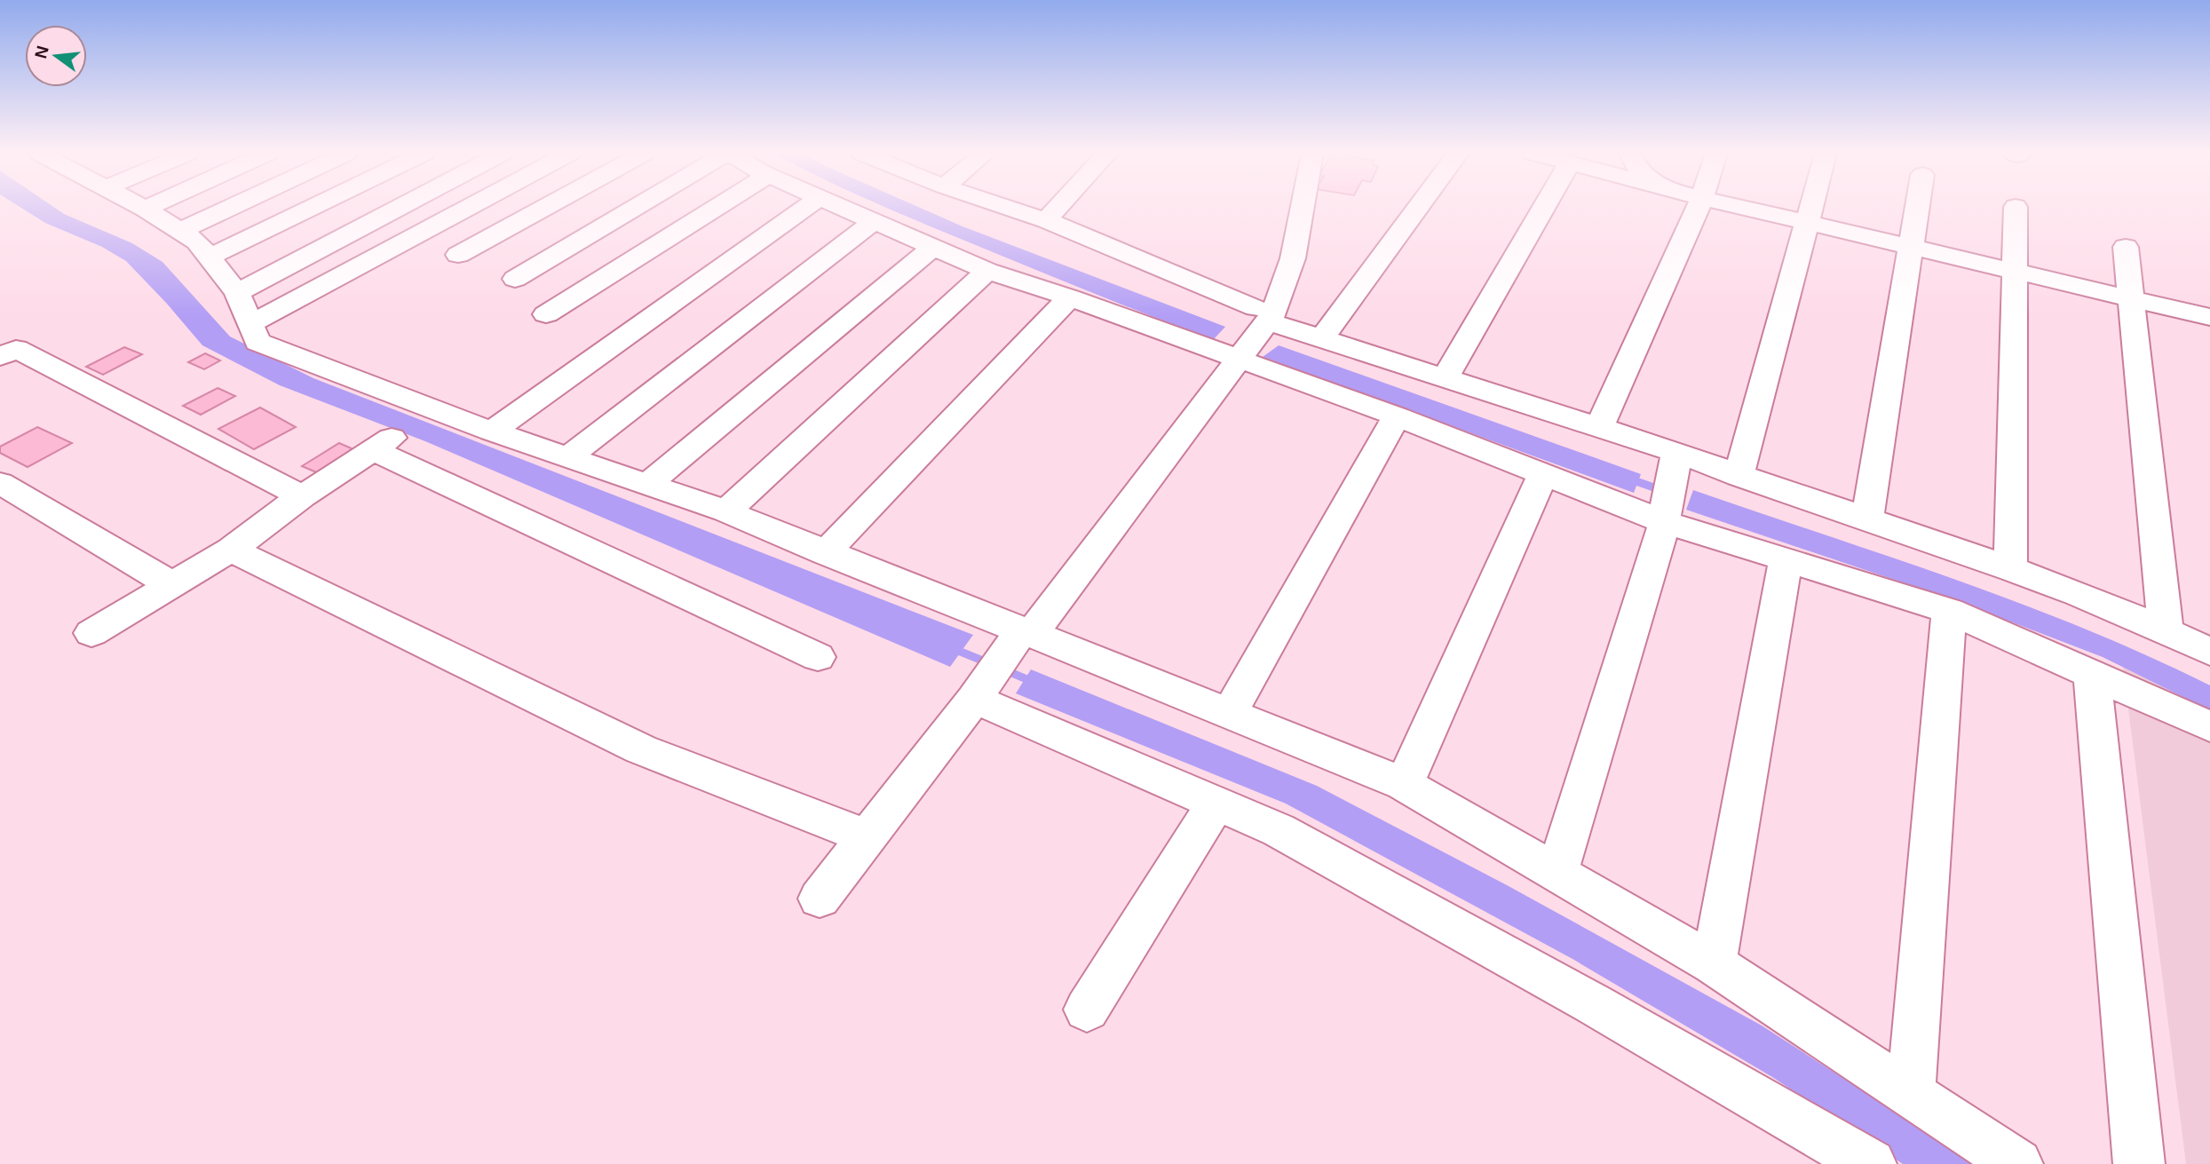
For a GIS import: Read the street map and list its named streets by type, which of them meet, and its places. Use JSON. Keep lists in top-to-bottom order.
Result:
{
  "north": "left"
}
